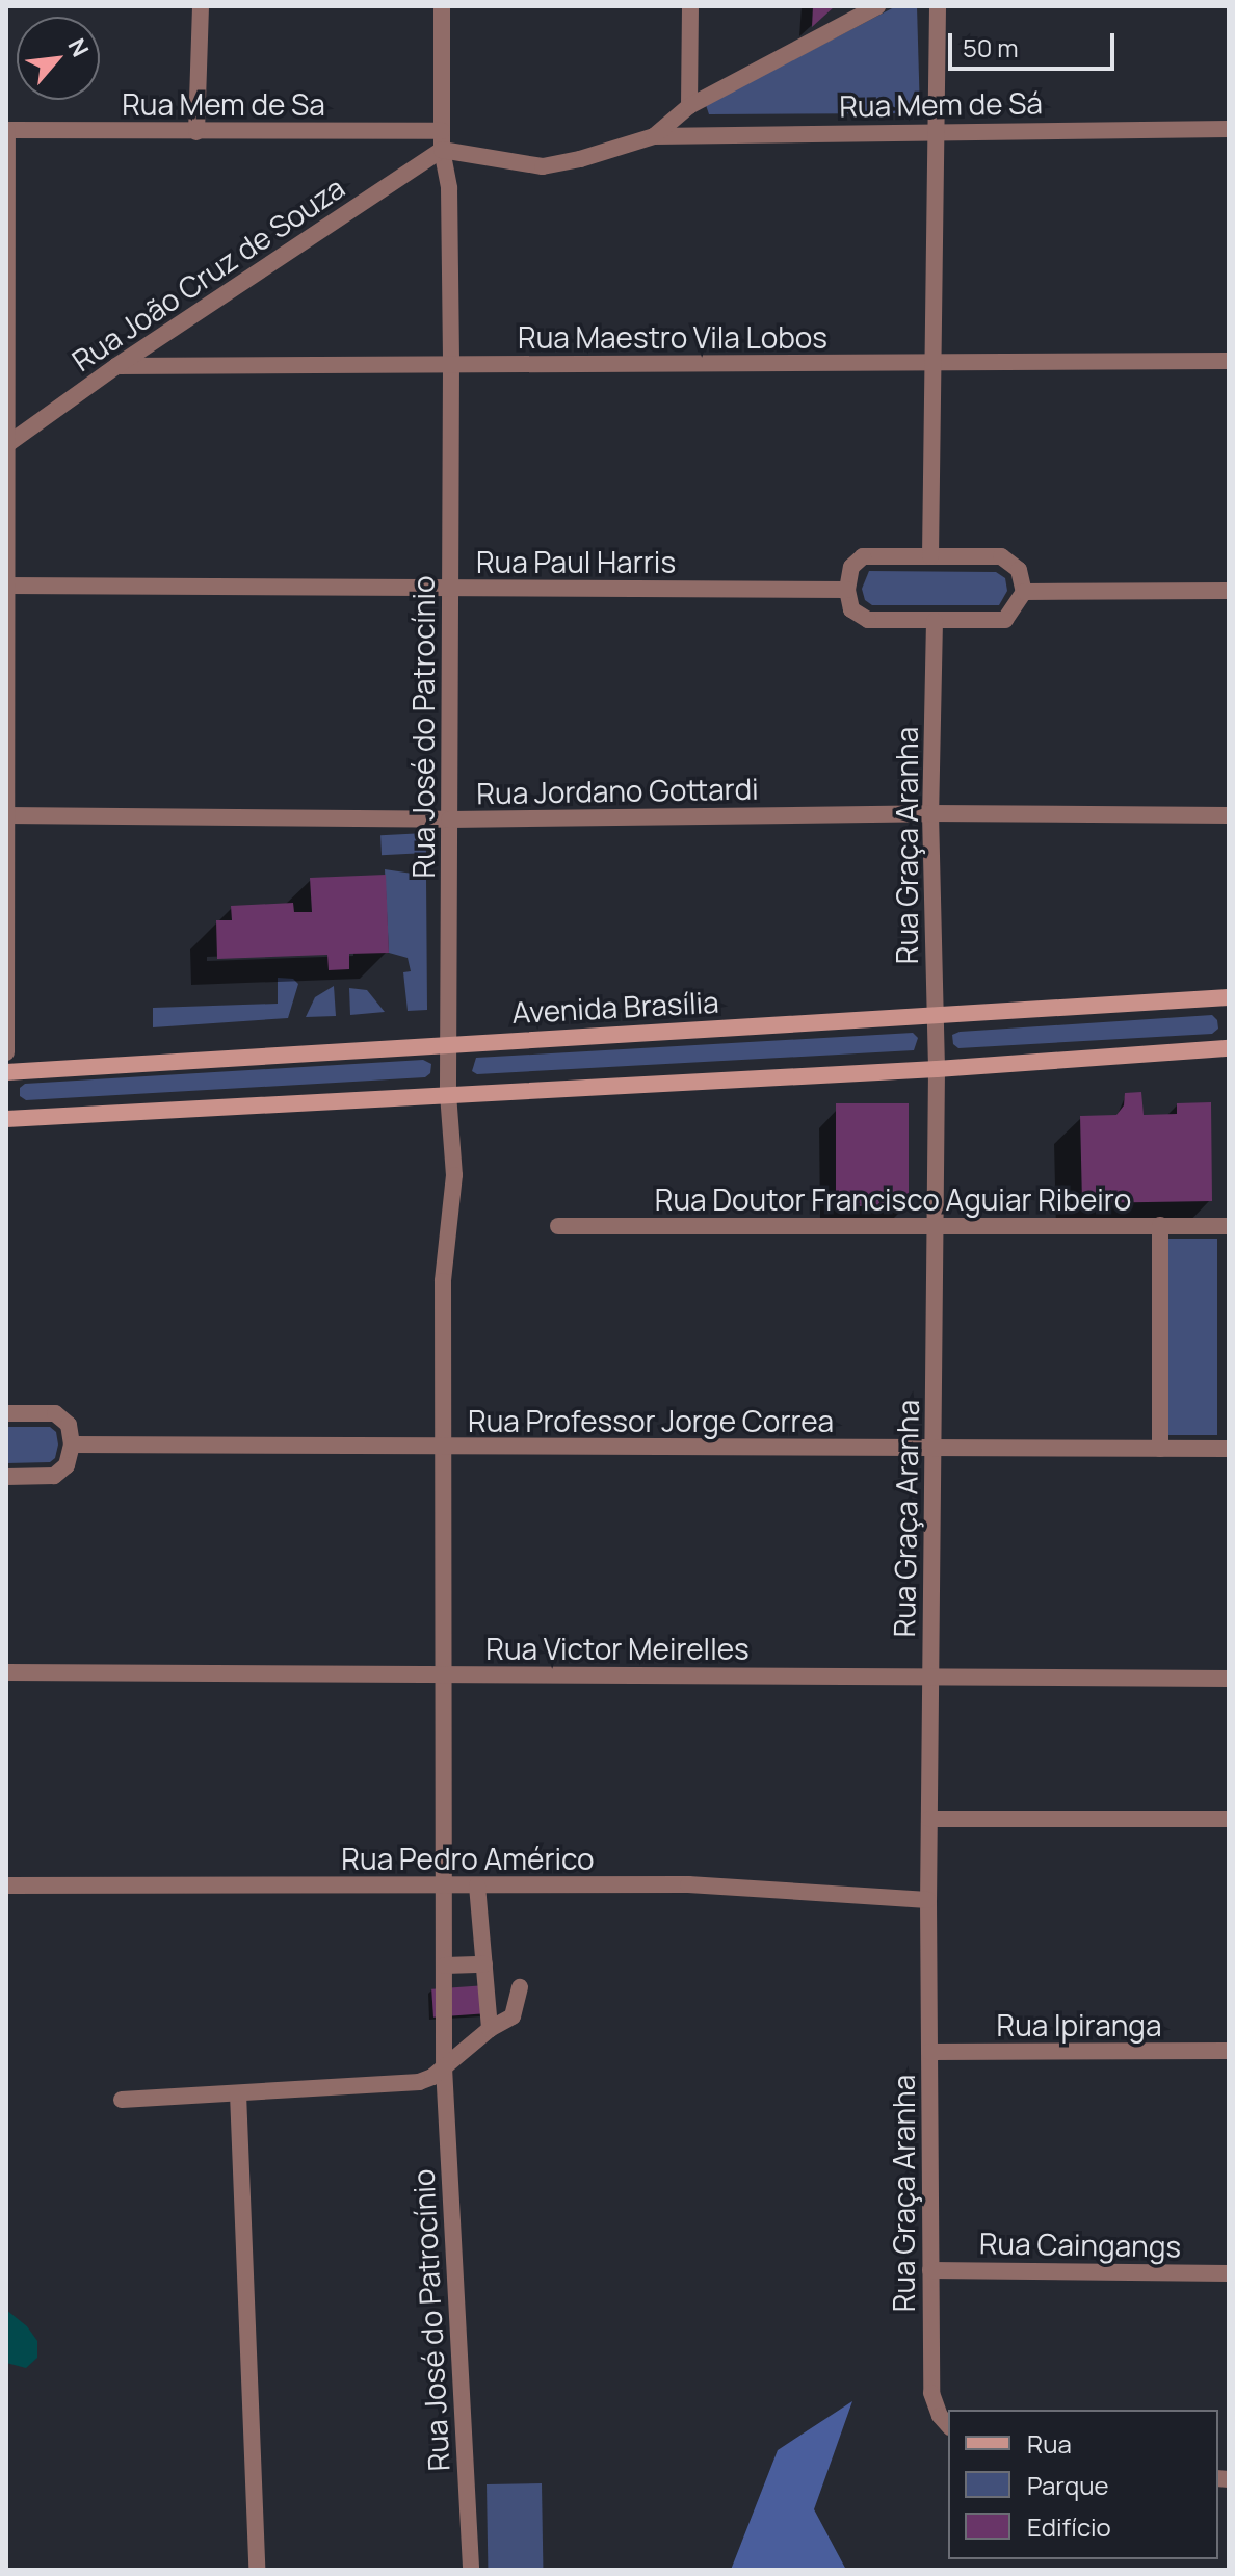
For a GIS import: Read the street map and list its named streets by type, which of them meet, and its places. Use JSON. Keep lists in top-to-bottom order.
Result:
{
  "streets": {
    "main road": ["Avenida Brasília"],
    "street": [
      "Rua Mem de Sa",
      "Rua Mem de Sá",
      "Rua João Cruz de Souza",
      "Rua Maestro Vila Lobos",
      "Rua Paul Harris",
      "Rua José do Patrocínio",
      "Rua Jordano Gottardi",
      "Rua Graça Aranha",
      "Rua Doutor Francisco Aguiar Ribeiro",
      "Rua Professor Jorge Correa",
      "Rua Victor Meirelles",
      "Rua Pedro Américo",
      "Rua Ipiranga",
      "Rua Caingangs"
    ]
  },
  "crossings": [
    ["Rua Mem de Sa", "Rua José do Patrocínio"],
    ["Rua João Cruz de Souza", "Rua Maestro Vila Lobos"],
    ["Rua João Cruz de Souza", "Rua José do Patrocínio"],
    ["Rua Maestro Vila Lobos", "Rua José do Patrocínio"],
    ["Rua Paul Harris", "Rua José do Patrocínio"],
    ["Rua José do Patrocínio", "Rua Jordano Gottardi"],
    ["Rua José do Patrocínio", "Avenida Brasília"],
    ["Rua José do Patrocínio", "Rua Professor Jorge Correa"],
    ["Rua José do Patrocínio", "Rua Victor Meirelles"],
    ["Rua José do Patrocínio", "Rua Pedro Américo"],
    ["Rua Jordano Gottardi", "Rua Graça Aranha"],
    ["Rua Graça Aranha", "Avenida Brasília"],
    ["Rua Graça Aranha", "Rua Doutor Francisco Aguiar Ribeiro"],
    ["Rua Graça Aranha", "Rua Professor Jorge Correa"],
    ["Rua Graça Aranha", "Rua Victor Meirelles"],
    ["Rua Graça Aranha", "Rua Pedro Américo"],
    ["Rua Graça Aranha", "Rua Ipiranga"],
    ["Rua Graça Aranha", "Rua Caingangs"]
  ],
  "legend": ["Rua", "Parque", "Edifício"],
  "scale_bar": "50 m",
  "north": "top right"
}
